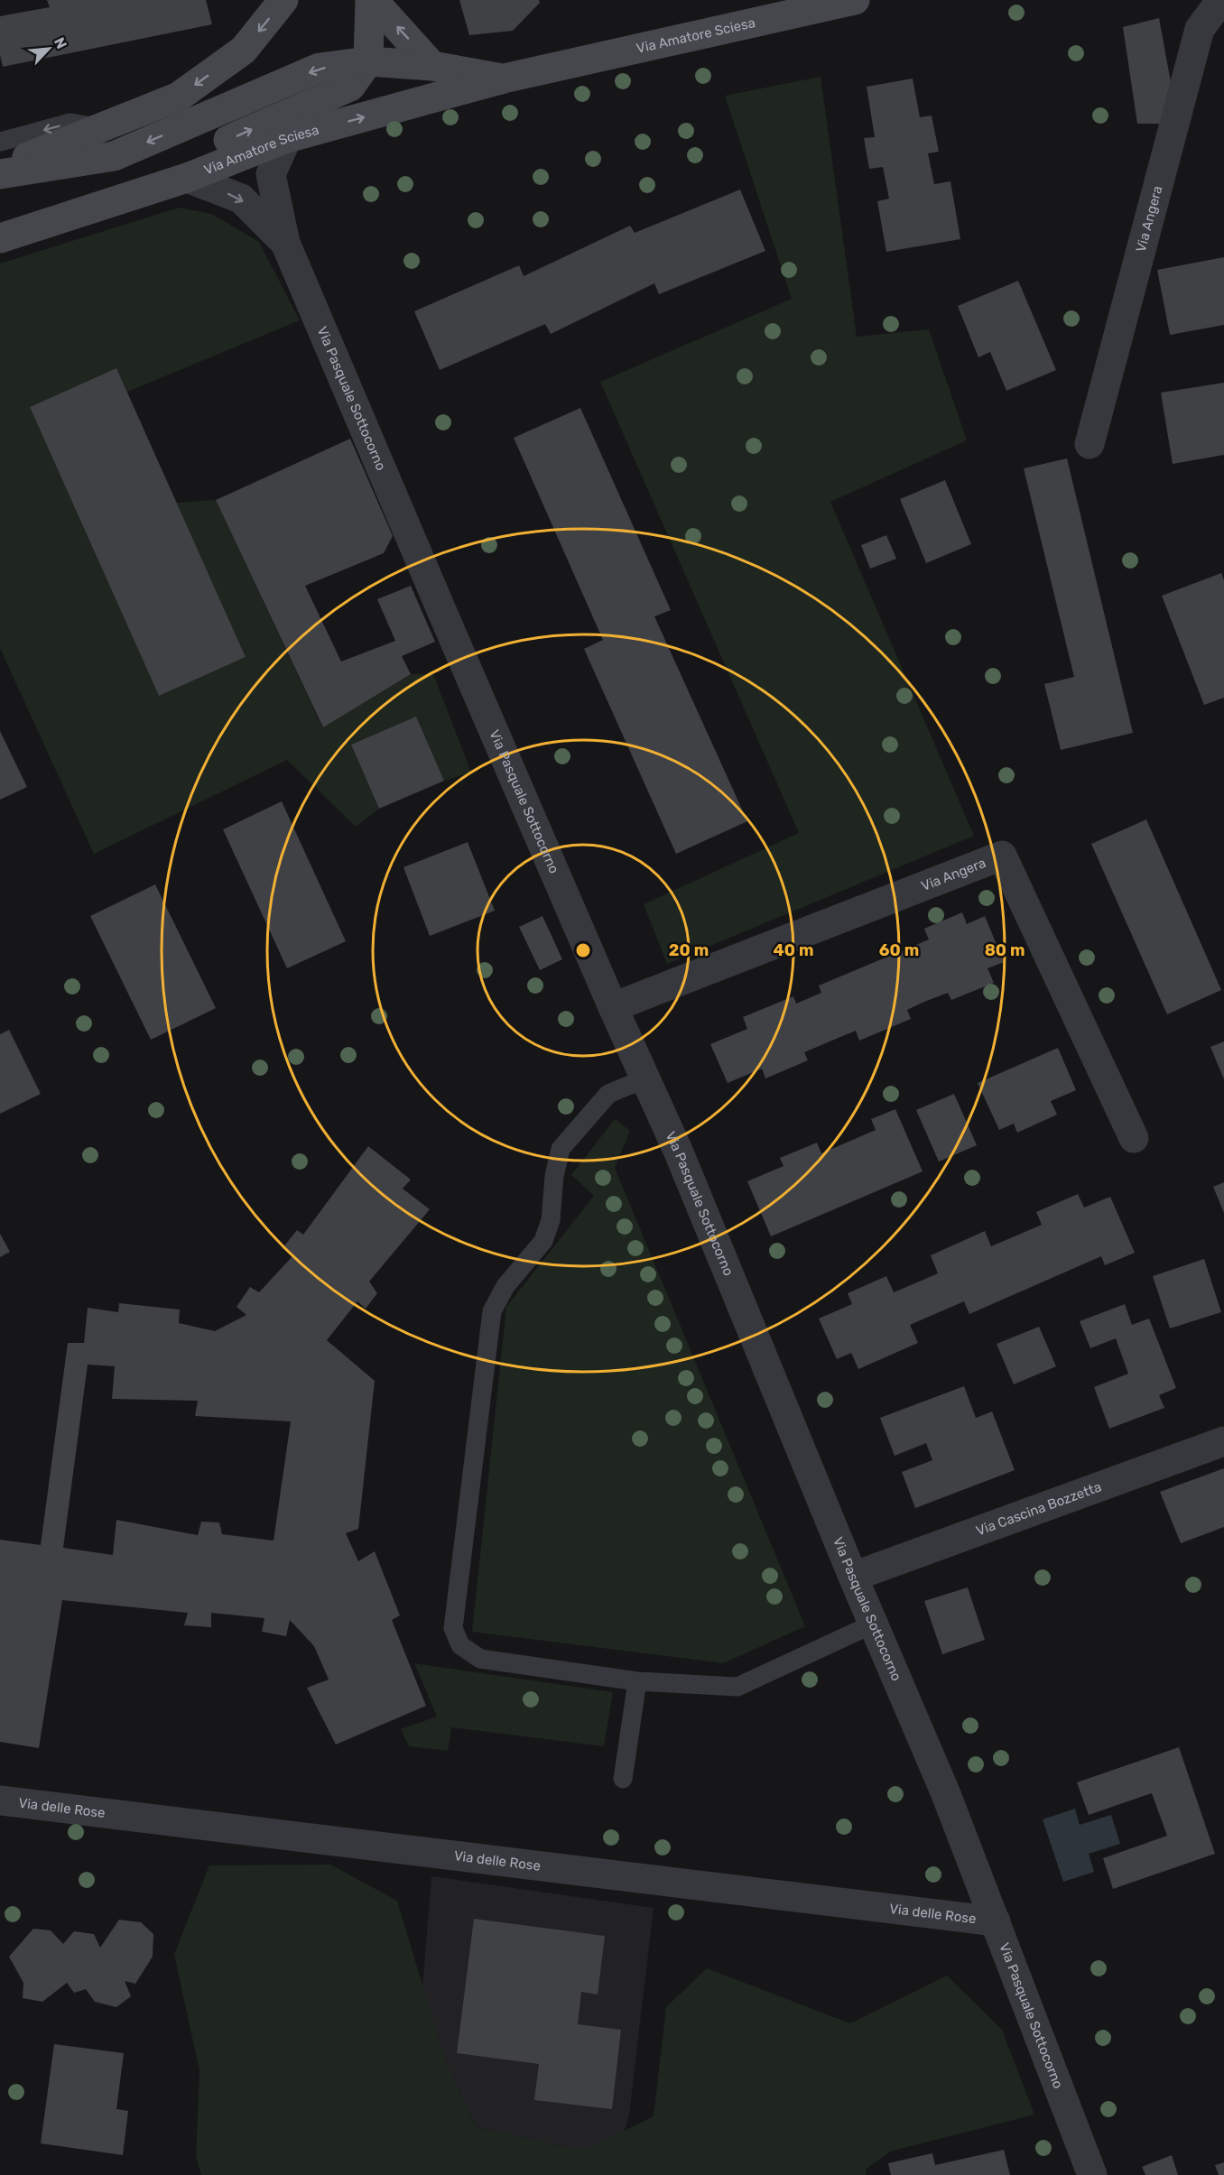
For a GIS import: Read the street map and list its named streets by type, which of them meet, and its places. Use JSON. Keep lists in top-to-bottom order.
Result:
{
  "streets": {
    "street": [
      "Via Amatore Sciesa",
      "Via Angera",
      "Via Pasquale Sottocorno",
      "Via Cascina Bozzetta",
      "Via delle Rose"
    ]
  },
  "crossings": [
    ["Via Amatore Sciesa", "Via Pasquale Sottocorno"],
    ["Via Angera", "Via Pasquale Sottocorno"],
    ["Via Pasquale Sottocorno", "Via Cascina Bozzetta"],
    ["Via Pasquale Sottocorno", "Via delle Rose"]
  ],
  "north": "top right",
  "rings": [
    "20 m",
    "40 m",
    "60 m",
    "80 m"
  ]
}
